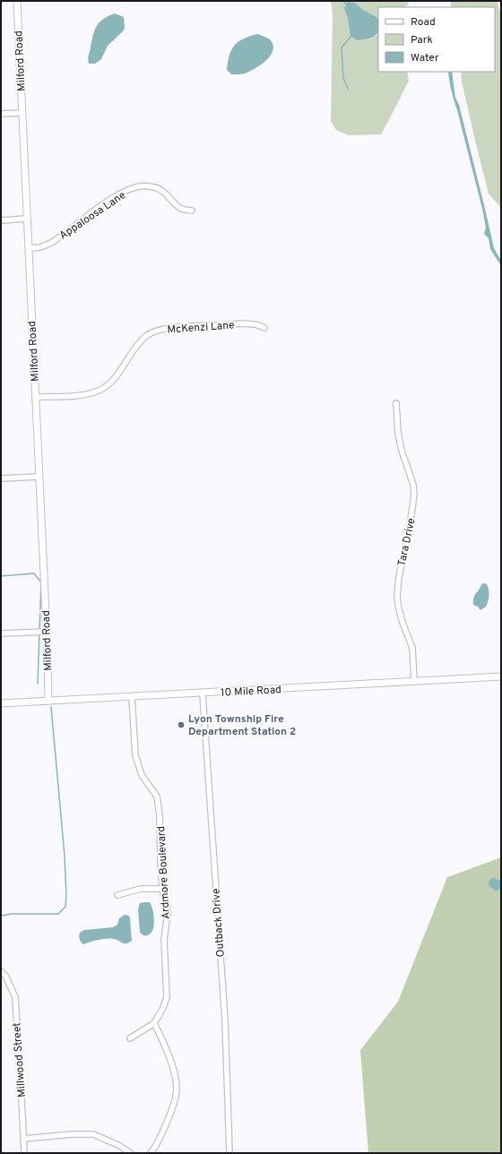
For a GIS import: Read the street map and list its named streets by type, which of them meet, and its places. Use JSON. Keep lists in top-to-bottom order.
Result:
{
  "streets": {
    "street": [
      "Milford Road",
      "Appaloosa Lane",
      "McKenzi Lane",
      "Tara Drive",
      "10 Mile Road",
      "Ardmore Boulevard",
      "Outback Drive",
      "Millwood Street"
    ]
  },
  "crossings": [
    ["Milford Road", "Appaloosa Lane"],
    ["Milford Road", "McKenzi Lane"],
    ["Milford Road", "10 Mile Road"],
    ["Tara Drive", "10 Mile Road"],
    ["10 Mile Road", "Ardmore Boulevard"],
    ["10 Mile Road", "Outback Drive"]
  ],
  "places": ["Lyon Township Fire Department Station 2"],
  "legend": ["Road", "Park", "Water"]
}
